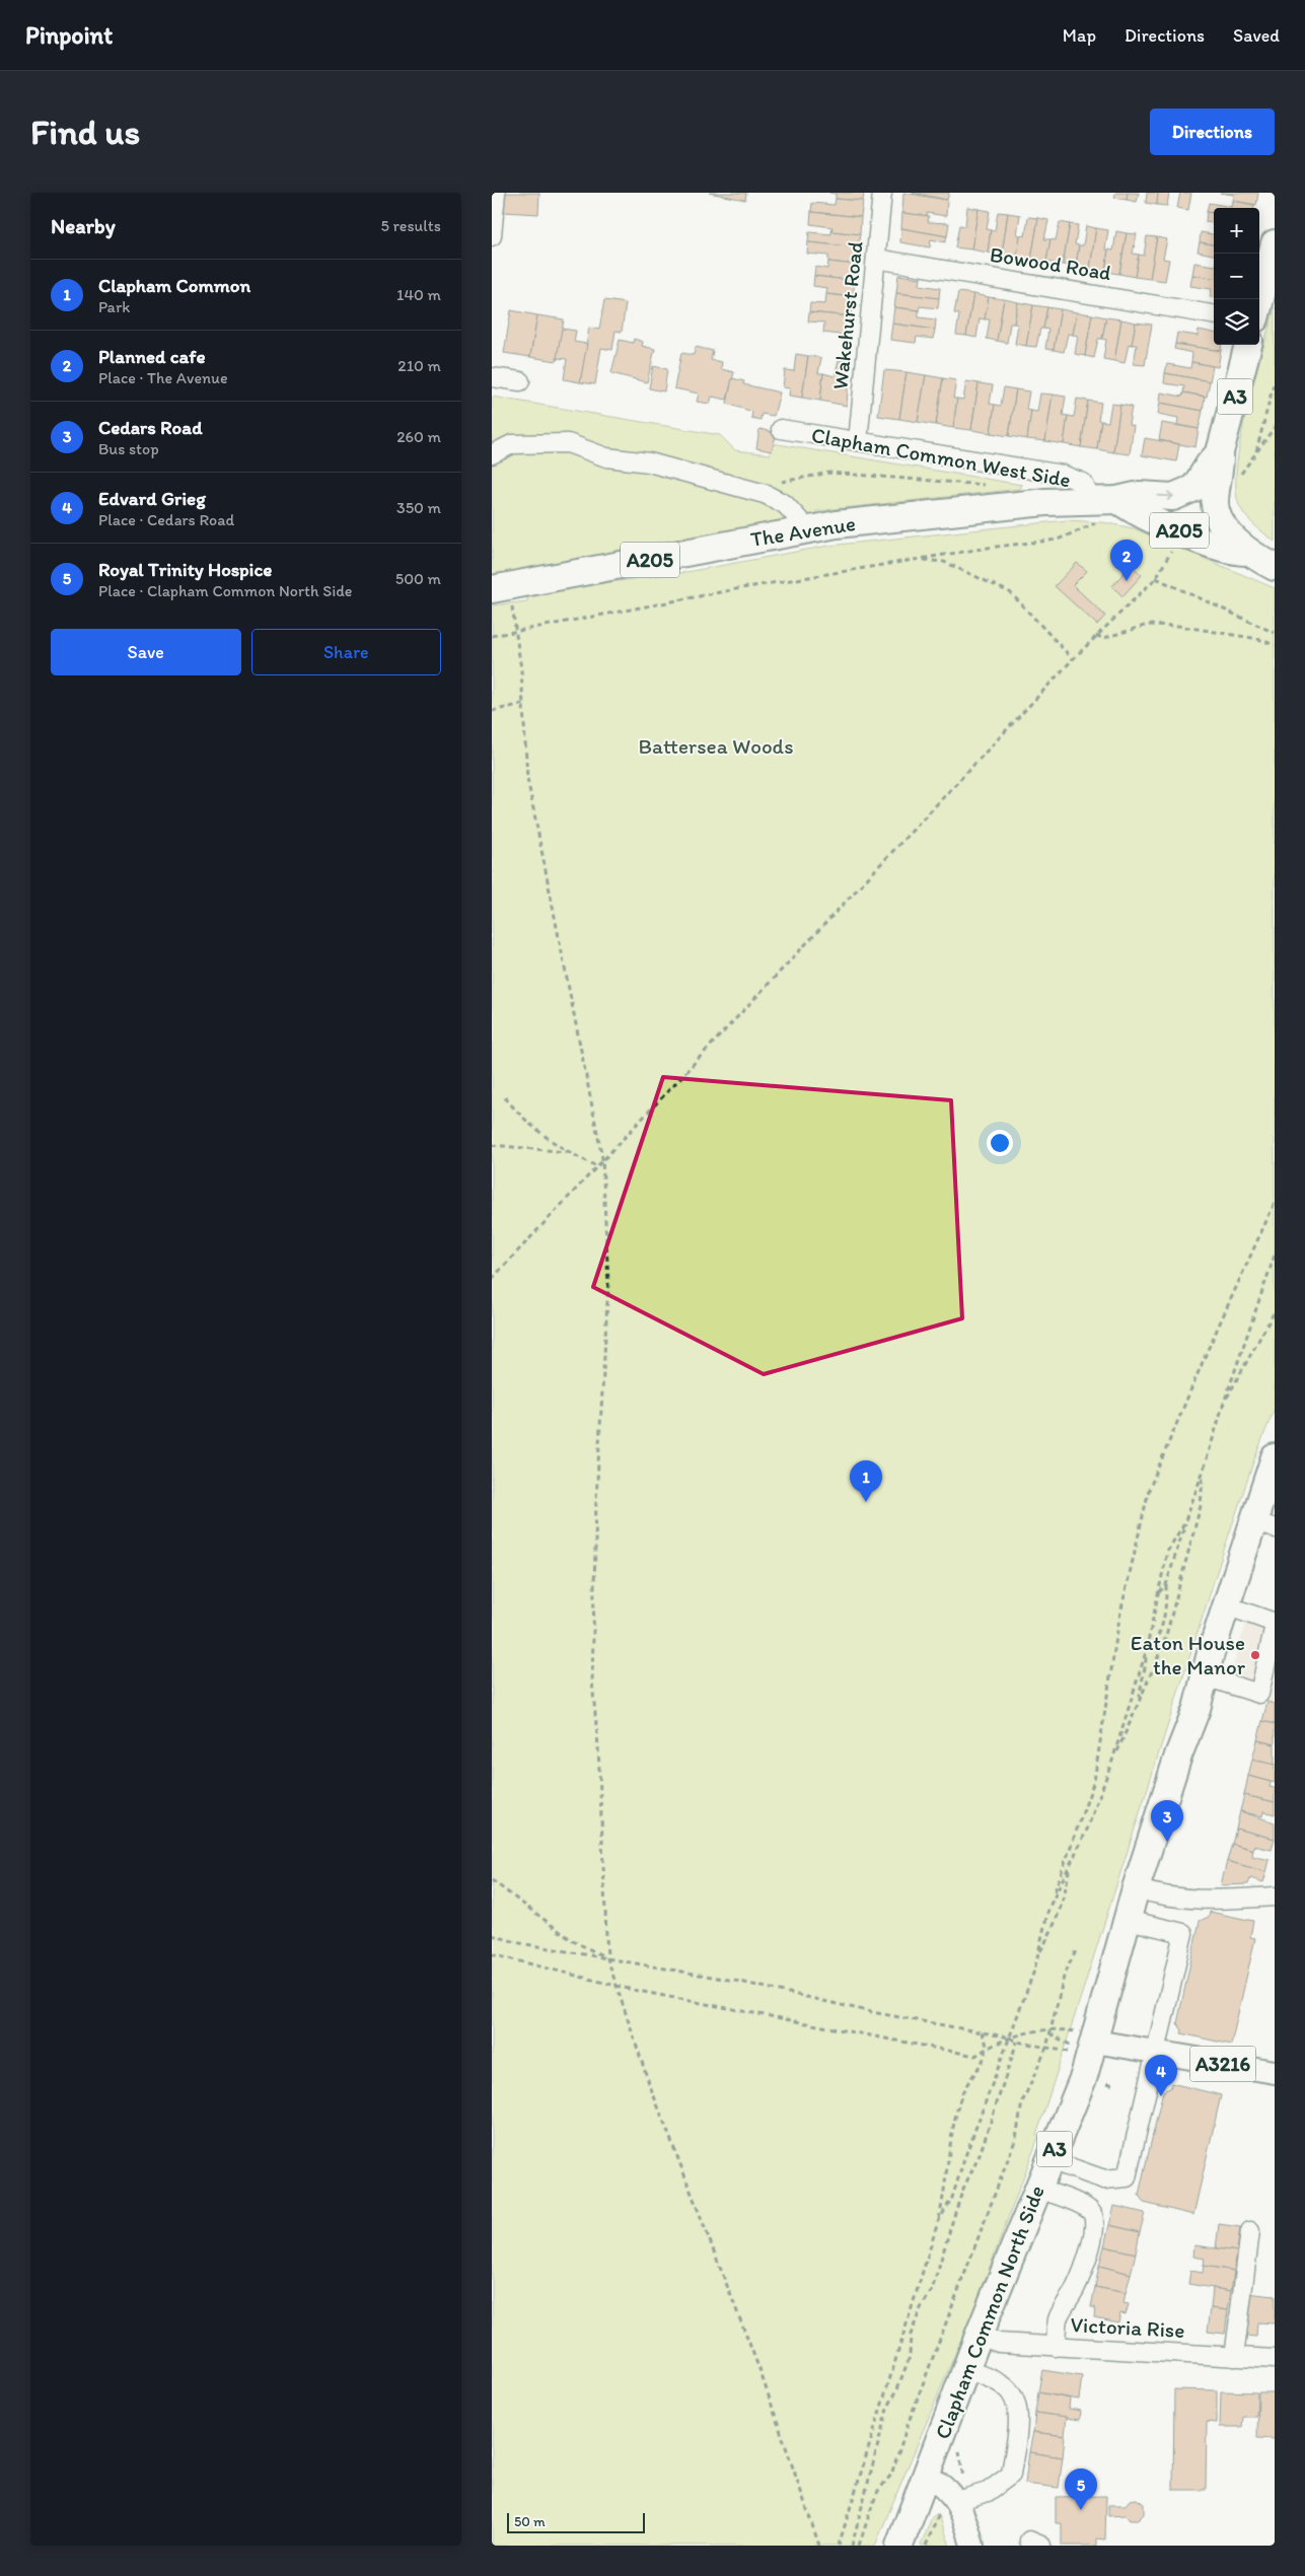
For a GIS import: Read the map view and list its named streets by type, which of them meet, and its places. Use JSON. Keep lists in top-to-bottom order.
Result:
{
  "streets": {
    "highway": [
      "A3",
      "A205",
      "The Avenue",
      "Clapham Common North Side"
    ],
    "main road": ["A3216"],
    "street": [
      "Bowood Road",
      "Wakehurst Road",
      "Clapham Common West Side",
      "Victoria Rise"
    ]
  },
  "crossings": [
    ["Bowood Road", "Wakehurst Road"],
    ["Wakehurst Road", "Clapham Common West Side"],
    ["A3", "A205"],
    ["A3", "Clapham Common North Side"],
    ["Clapham Common West Side", "The Avenue"],
    ["A205", "The Avenue"],
    ["A3216", "Clapham Common North Side"],
    ["Clapham Common North Side", "Victoria Rise"]
  ],
  "parks": ["Battersea Woods"],
  "places": ["Eaton House the Manor"],
  "scale_bar": "50 m",
  "page": {
    "header": "Pinpoint",
    "nav": ["Map", "Directions", "Saved"],
    "buttons": [
      "Directions",
      ["Save", "Share"]
    ],
    "title": "Find us",
    "heading": ["Nearby", "5 results"],
    "map_buttons": ["+", "−"],
    "list": [
      {
        "mark": "1",
        "name": "Clapham Common",
        "note": "Park",
        "value": "140 m"
      },
      {
        "mark": "2",
        "name": "Planned cafe",
        "note": "Place · The Avenue",
        "value": "210 m"
      },
      {
        "mark": "3",
        "name": "Cedars Road",
        "note": "Bus stop",
        "value": "260 m"
      },
      {
        "mark": "4",
        "name": "Edvard Grieg",
        "note": "Place · Cedars Road",
        "value": "350 m"
      },
      {
        "mark": "5",
        "name": "Royal Trinity Hospice",
        "note": "Place · Clapham Common North Side",
        "value": "500 m"
      }
    ],
    "pins": [
      "2",
      "1",
      "3",
      "4",
      "5"
    ],
    "scale": "50 m"
  }
}
